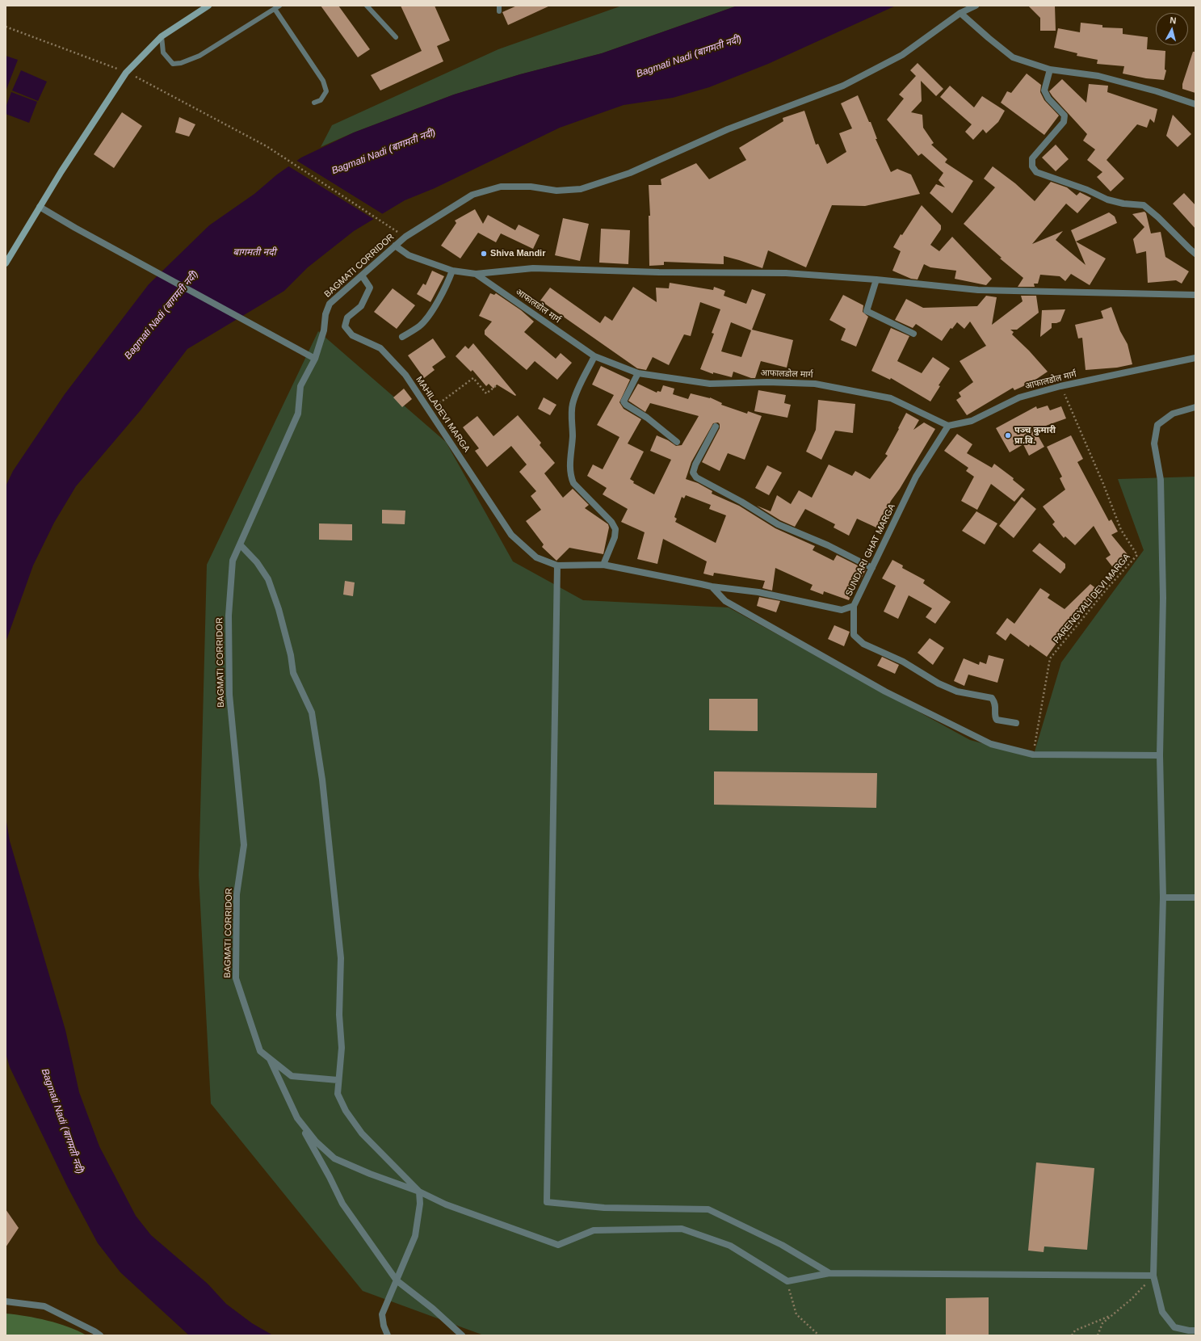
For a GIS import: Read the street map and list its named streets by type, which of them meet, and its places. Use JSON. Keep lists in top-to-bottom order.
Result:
{
  "streets": {
    "street": [
      "BAGMATI CORRIDOR",
      "आफालडोल मार्ग",
      "MAHILADEVI MARGA",
      "SUNDARI GHAT MARGA"
    ],
    "path": ["PARENGYALI DEVI MARGA"]
  },
  "crossings": [
    ["BAGMATI CORRIDOR", "आफालडोल मार्ग"],
    ["BAGMATI CORRIDOR", "MAHILADEVI MARGA"],
    ["आफालडोल मार्ग", "SUNDARI GHAT MARGA"],
    ["आफालडोल मार्ग", "PARENGYALI DEVI MARGA"],
    ["MAHILADEVI MARGA", "SUNDARI GHAT MARGA"]
  ],
  "water": ["Bagmati Nadi (बागमती नदी)", "बागमती नदी"],
  "places": ["Shiva Mandir", "पञ्च कुमारी प्रा.वि."],
  "north": "top"
}
